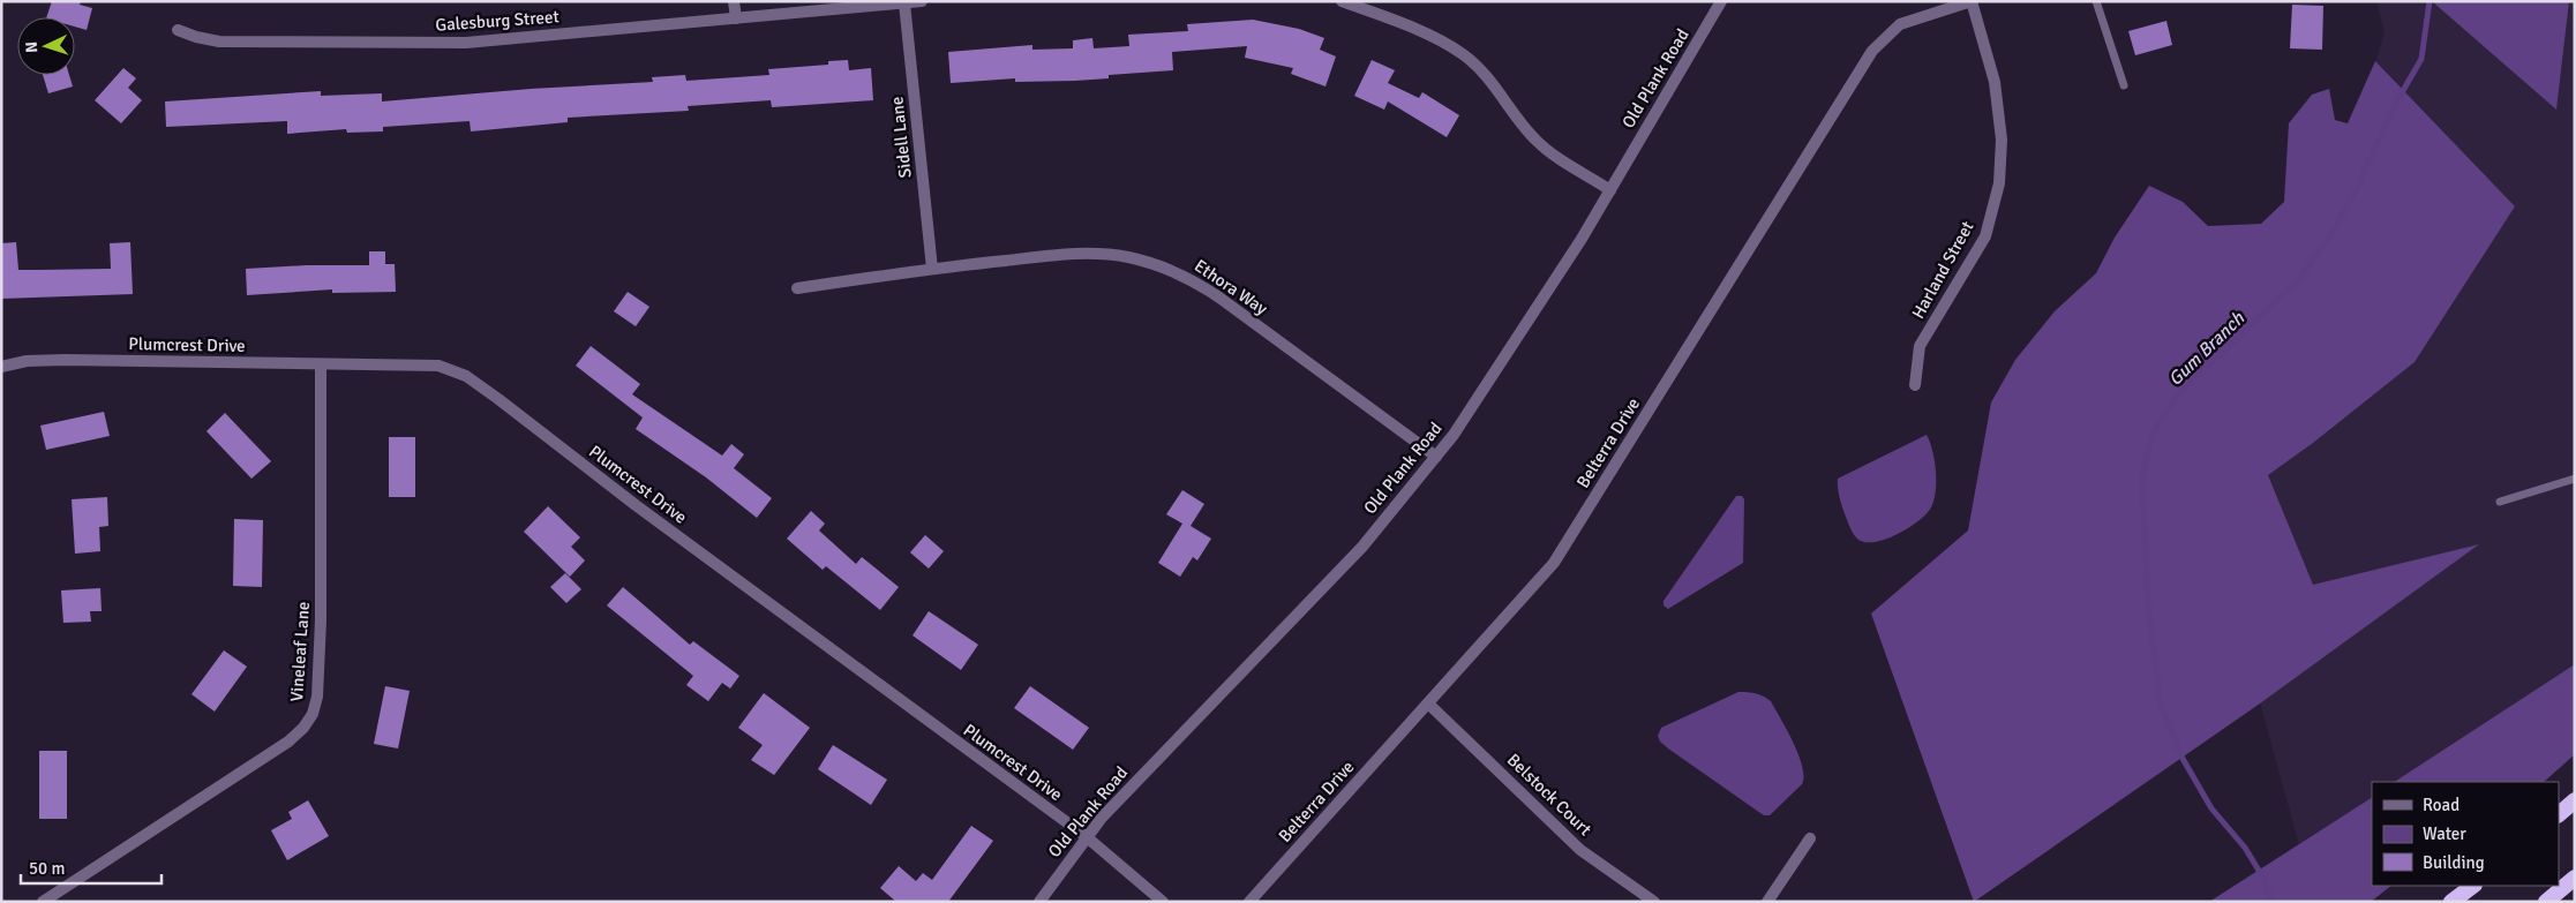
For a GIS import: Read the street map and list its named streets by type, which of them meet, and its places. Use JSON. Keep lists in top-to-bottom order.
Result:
{
  "streets": {
    "street": [
      "Galesburg Street",
      "Old Plank Road",
      "Sidell Lane",
      "Harland Street",
      "Ethora Way",
      "Plumcrest Drive",
      "Belterra Drive",
      "Vineleaf Lane",
      "Belstock Court"
    ]
  },
  "crossings": [
    ["Galesburg Street", "Sidell Lane"],
    ["Old Plank Road", "Ethora Way"],
    ["Old Plank Road", "Plumcrest Drive"],
    ["Sidell Lane", "Ethora Way"],
    ["Harland Street", "Belterra Drive"],
    ["Plumcrest Drive", "Vineleaf Lane"],
    ["Belterra Drive", "Belstock Court"]
  ],
  "water": ["Gum Branch"],
  "legend": ["Road", "Water", "Building"],
  "scale_bar": "50 m",
  "north": "left"
}
